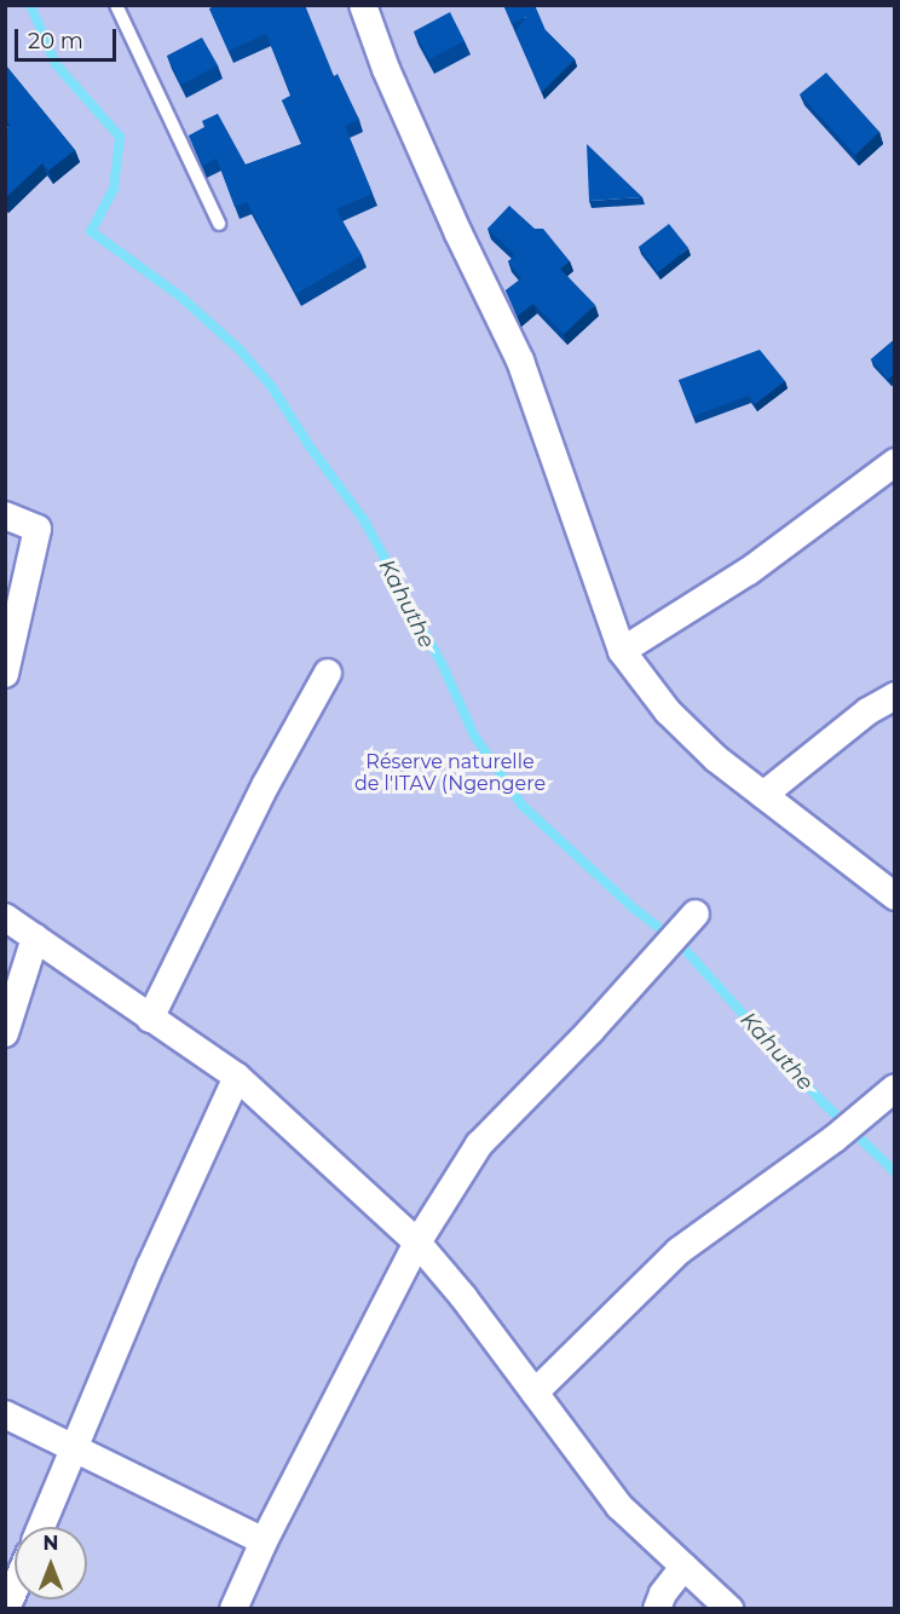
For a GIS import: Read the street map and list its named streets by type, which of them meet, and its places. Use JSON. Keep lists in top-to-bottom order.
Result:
{
  "water": ["Kahuthe"],
  "parks": ["Réserve naturelle de l'ITAV (Ngengere"],
  "scale_bar": "20 m",
  "north": "top"
}
